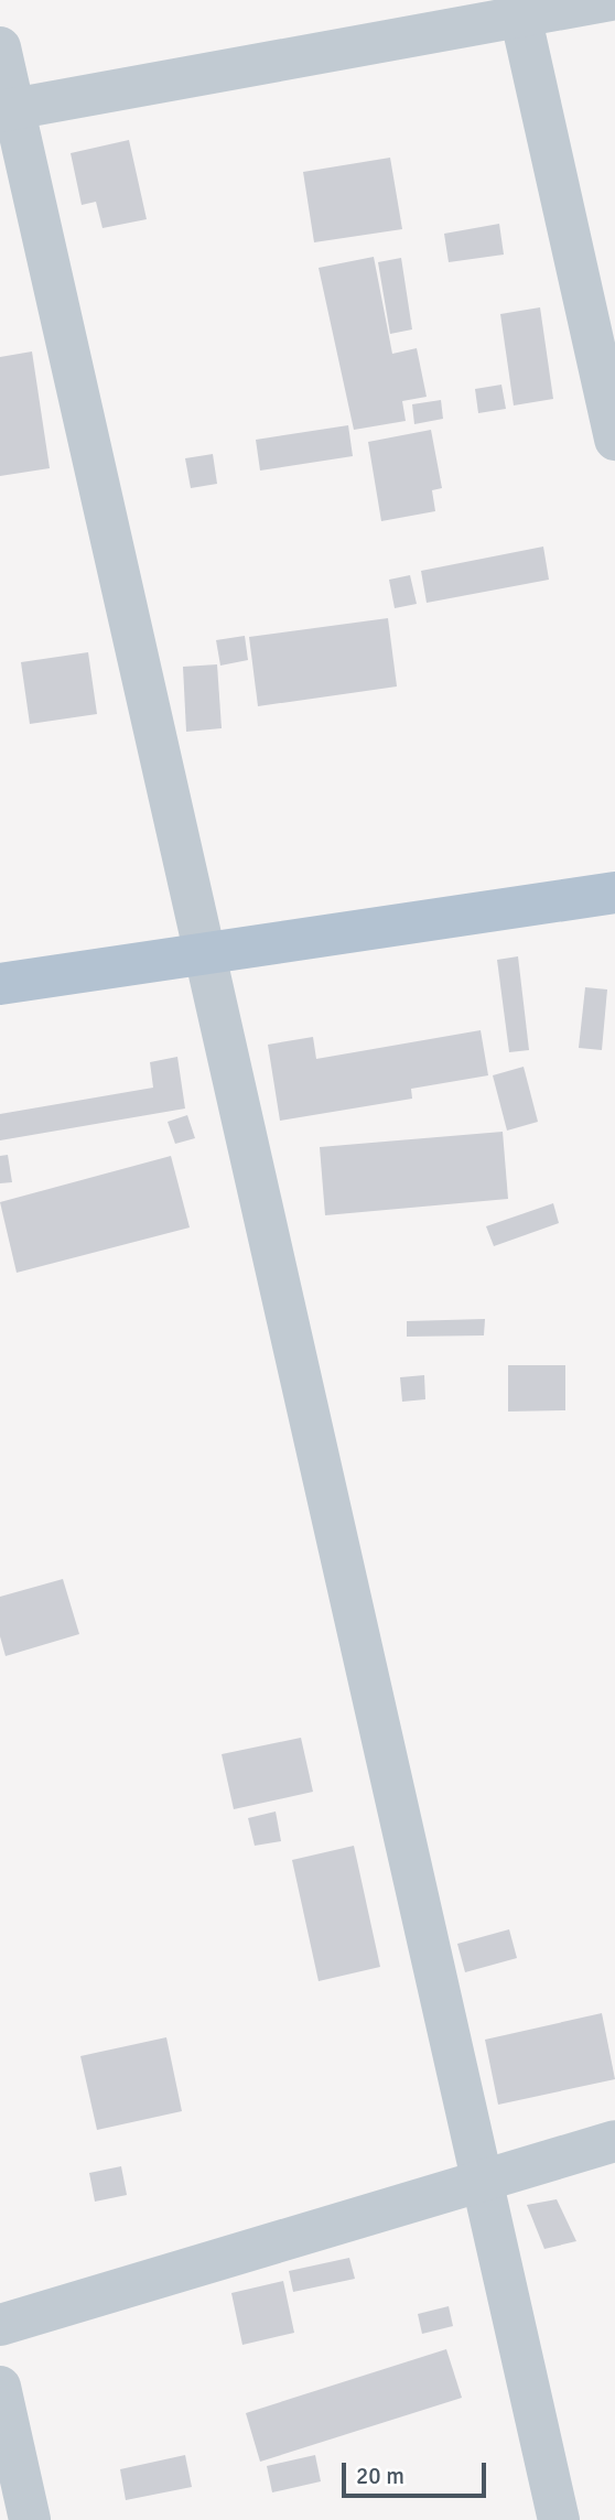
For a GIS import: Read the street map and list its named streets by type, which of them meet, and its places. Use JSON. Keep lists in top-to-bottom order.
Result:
{
  "scale_bar": "20 m"
}
